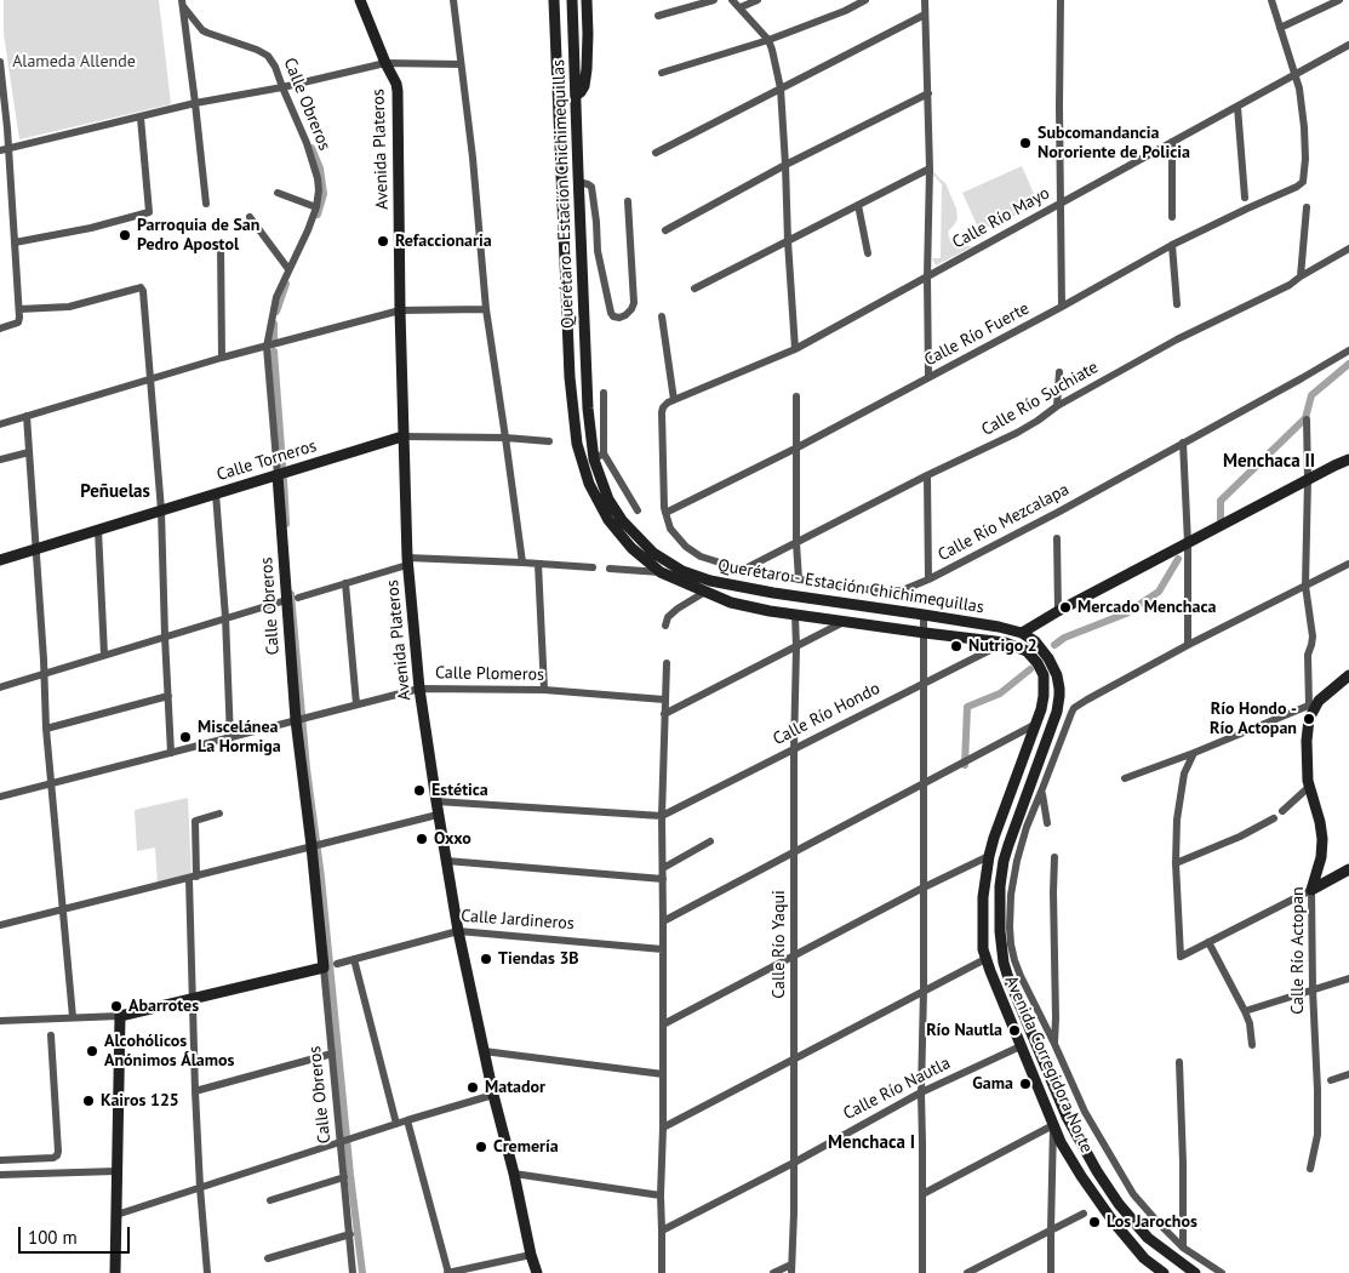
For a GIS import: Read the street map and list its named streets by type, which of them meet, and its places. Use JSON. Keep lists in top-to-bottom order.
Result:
{
  "streets": {
    "main road": [
      "Calle Obreros",
      "Avenida Plateros",
      "Querétaro - Estación Chichimequillas",
      "Calle Torneros",
      "Calle Río Actopan",
      "Avenida Corregidora Norte"
    ],
    "street": [
      "Calle Río Mayo",
      "Calle Río Fuerte",
      "Calle Río Suchiate",
      "Calle Río Mezcalapa",
      "Calle Plomeros",
      "Calle Río Hondo",
      "Calle Jardineros",
      "Calle Río Yaqui",
      "Calle Río Nautla"
    ]
  },
  "crossings": [
    ["Calle Obreros", "Calle Torneros"],
    ["Calle Obreros", "Calle Plomeros"],
    ["Avenida Plateros", "Calle Torneros"],
    ["Avenida Plateros", "Calle Plomeros"],
    ["Avenida Plateros", "Calle Jardineros"],
    ["Querétaro - Estación Chichimequillas", "Calle Río Hondo"],
    ["Querétaro - Estación Chichimequillas", "Calle Río Yaqui"],
    ["Querétaro - Estación Chichimequillas", "Avenida Corregidora Norte"],
    ["Calle Río Mayo", "Calle Río Fuerte"],
    ["Calle Río Mayo", "Calle Río Mezcalapa"],
    ["Calle Río Fuerte", "Calle Río Mezcalapa"],
    ["Calle Río Suchiate", "Calle Río Mezcalapa"],
    ["Calle Río Hondo", "Calle Río Yaqui"],
    ["Calle Río Yaqui", "Calle Río Nautla"],
    ["Avenida Corregidora Norte", "Calle Río Nautla"]
  ],
  "districts": ["Menchaca II", "Peñuelas", "Menchaca I"],
  "parks": ["Alameda Allende"],
  "places": [
    "Subcomandancia Nororiente de Policia",
    "Parroquia de San Pedro Apostol",
    "Refaccionaria",
    "Mercado Menchaca",
    "Nutrigo 2",
    "Río Hondo - Río Actopan",
    "Miscelánea La Hormiga",
    "Estética",
    "Oxxo",
    "Tiendas 3B",
    "Abarrotes",
    "Río Nautla",
    "Alcohólicos Anónimos Álamos",
    "Gama",
    "Matador",
    "Kairos 125",
    "Cremería",
    "Los Jarochos"
  ],
  "scale_bar": "100 m"
}
